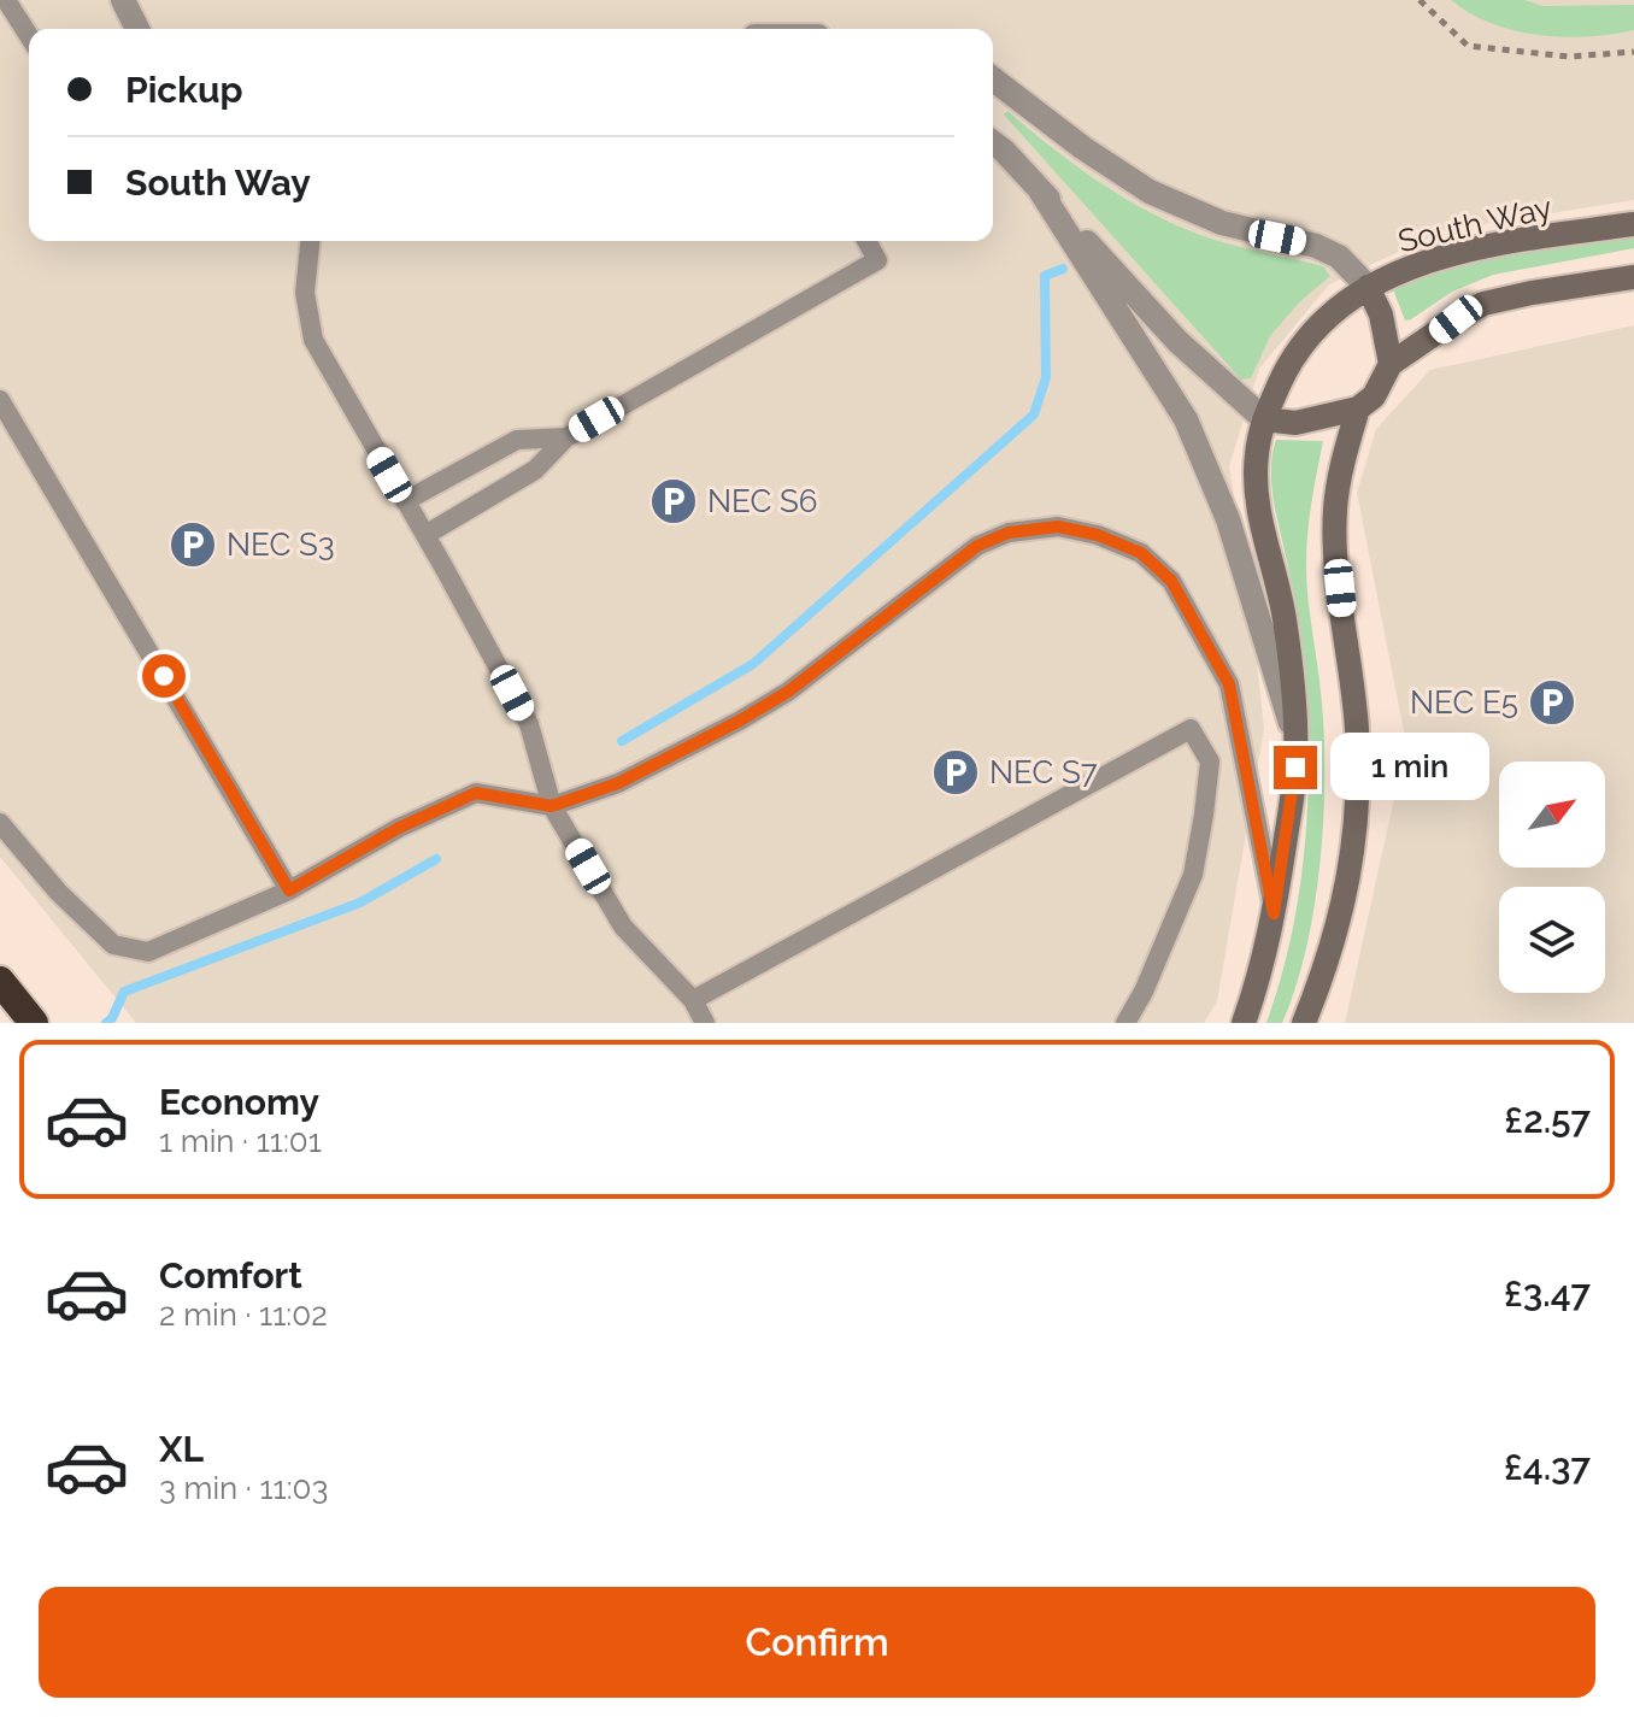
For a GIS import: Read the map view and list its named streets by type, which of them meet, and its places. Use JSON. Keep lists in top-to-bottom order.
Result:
{
  "streets": {
    "street": ["South Way"]
  },
  "places": {
    "parking": [
      "NEC S6",
      "NEC S3",
      "NEC E5",
      "NEC S7"
    ]
  },
  "north": "top right",
  "page": {
    "banner": ["Pickup", "South Way"],
    "bubble": "1 min",
    "list": [
      {
        "name": "Economy",
        "note": "1 min · 11:01",
        "value": "£2.57"
      },
      {
        "name": "Comfort",
        "note": "2 min · 11:02",
        "value": "£3.47"
      },
      {
        "name": "XL",
        "note": "3 min · 11:03",
        "value": "£4.37"
      }
    ],
    "buttons": "Confirm"
  }
}
